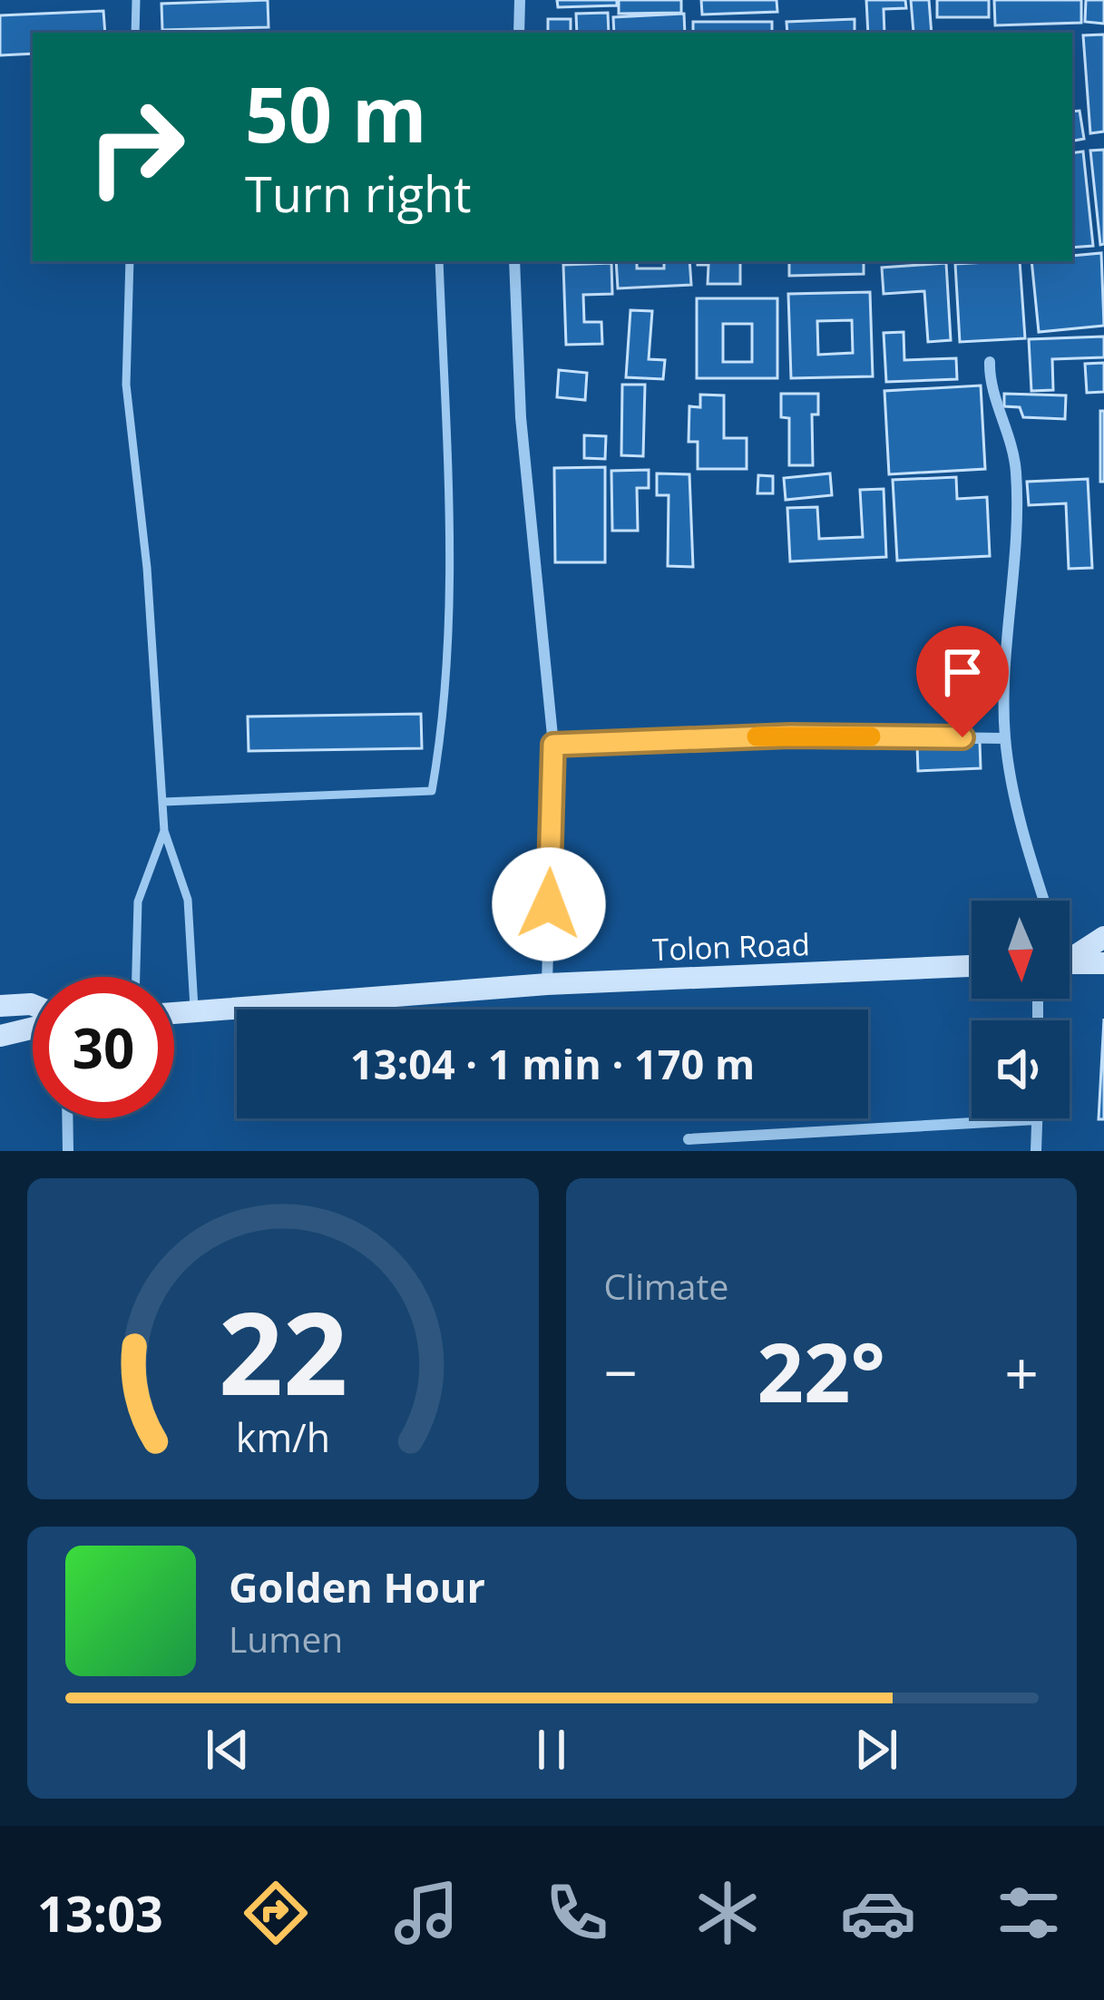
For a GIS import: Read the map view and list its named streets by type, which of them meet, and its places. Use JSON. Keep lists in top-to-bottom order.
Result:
{
  "streets": {
    "main road": ["Tolon Road"]
  },
  "north": "bottom",
  "page": {
    "turn": ["50 m", "Turn right"],
    "limit": "30",
    "trip": "13:04 · 1 min · 170 m",
    "tile": "Climate",
    "heat": ["−", "22°", "+"],
    "song": ["Golden Hour", "Lumen"],
    "tabs": "13:03",
    "gauge": ["22", "km/h"]
  }
}
